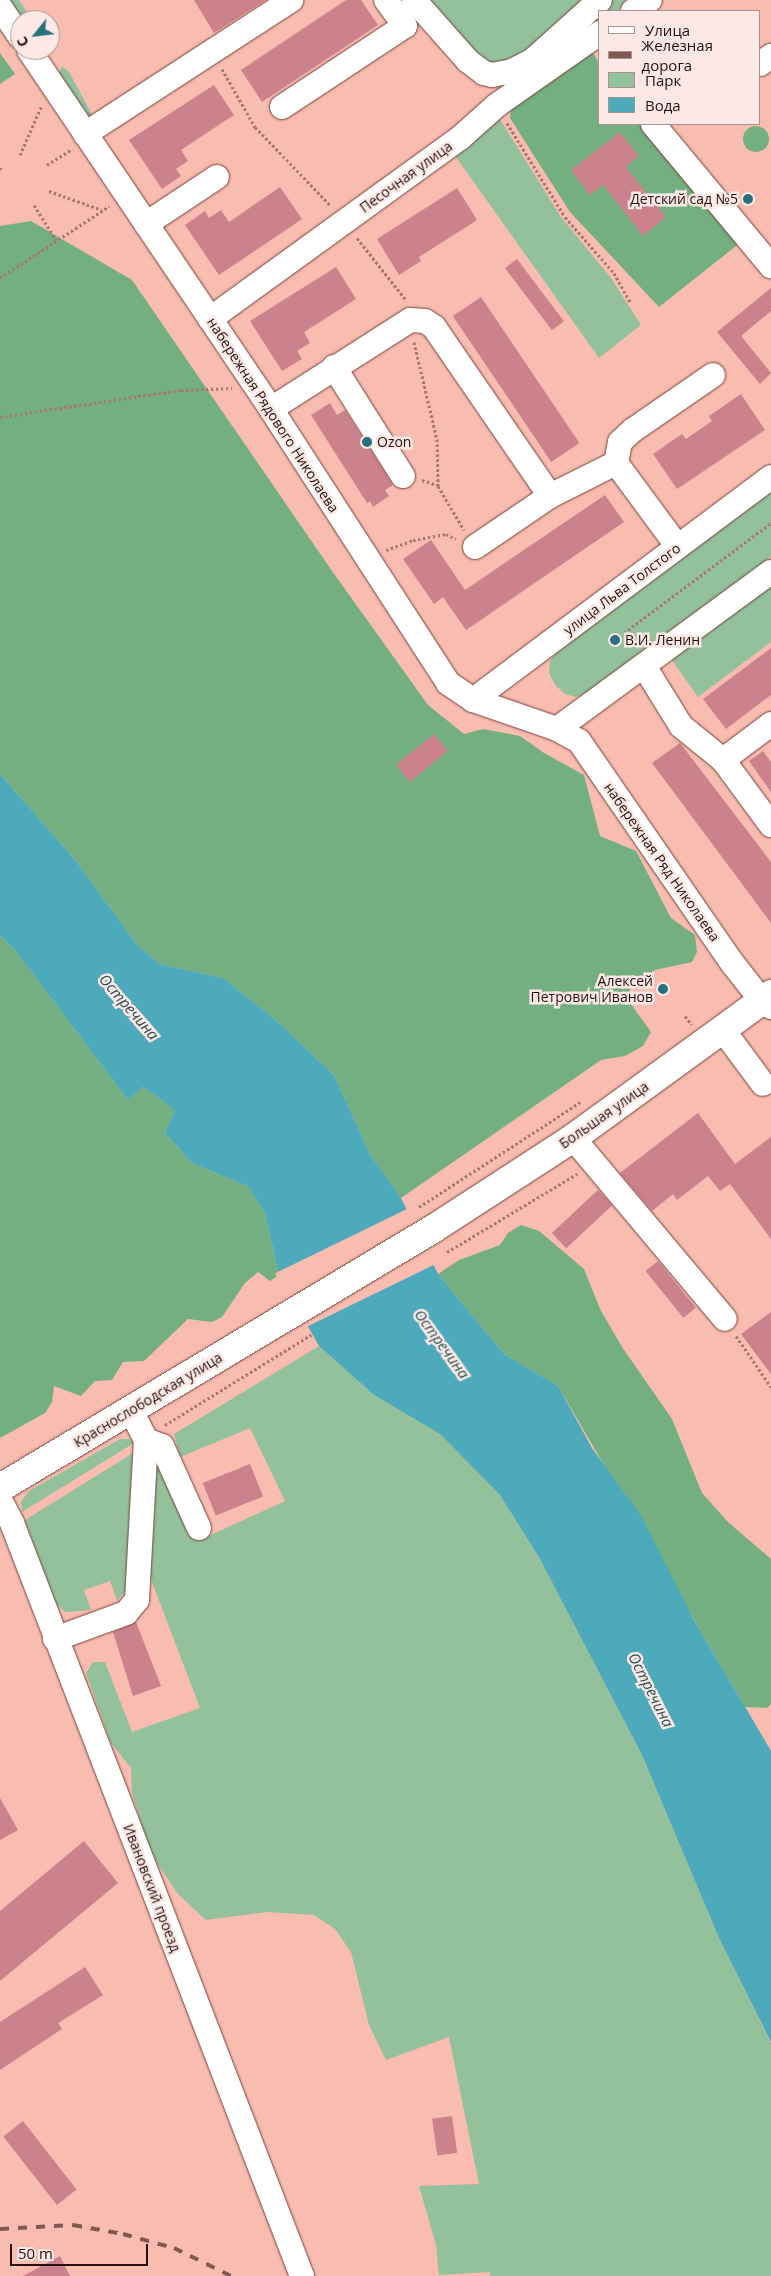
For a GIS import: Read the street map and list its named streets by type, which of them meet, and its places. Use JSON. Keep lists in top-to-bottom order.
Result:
{
  "streets": {
    "main road": ["Большая улица", "Краснослободская улица"],
    "street": [
      "Песочная улица",
      "набережная Рядового Николаева",
      "улица Льва Толстого",
      "набережная Ряд Николаева",
      "Ивановский проезд"
    ]
  },
  "crossings": [
    ["Песочная улица", "набережная Рядового Николаева"],
    ["набережная Рядового Николаева", "улица Льва Толстого"],
    ["набережная Рядового Николаева", "набережная Ряд Николаева"],
    ["набережная Ряд Николаева", "Большая улица"],
    ["Большая улица", "Краснослободская улица"]
  ],
  "water": ["Остречина"],
  "places": [
    "Детский сад №5",
    "Ozon",
    "В.И. Ленин",
    "Алексей Петрович Иванов"
  ],
  "legend": [
    "Улица",
    "Железная дорога",
    "Парк",
    "Вода"
  ],
  "scale_bar": "50 m",
  "north": "bottom left"
}
